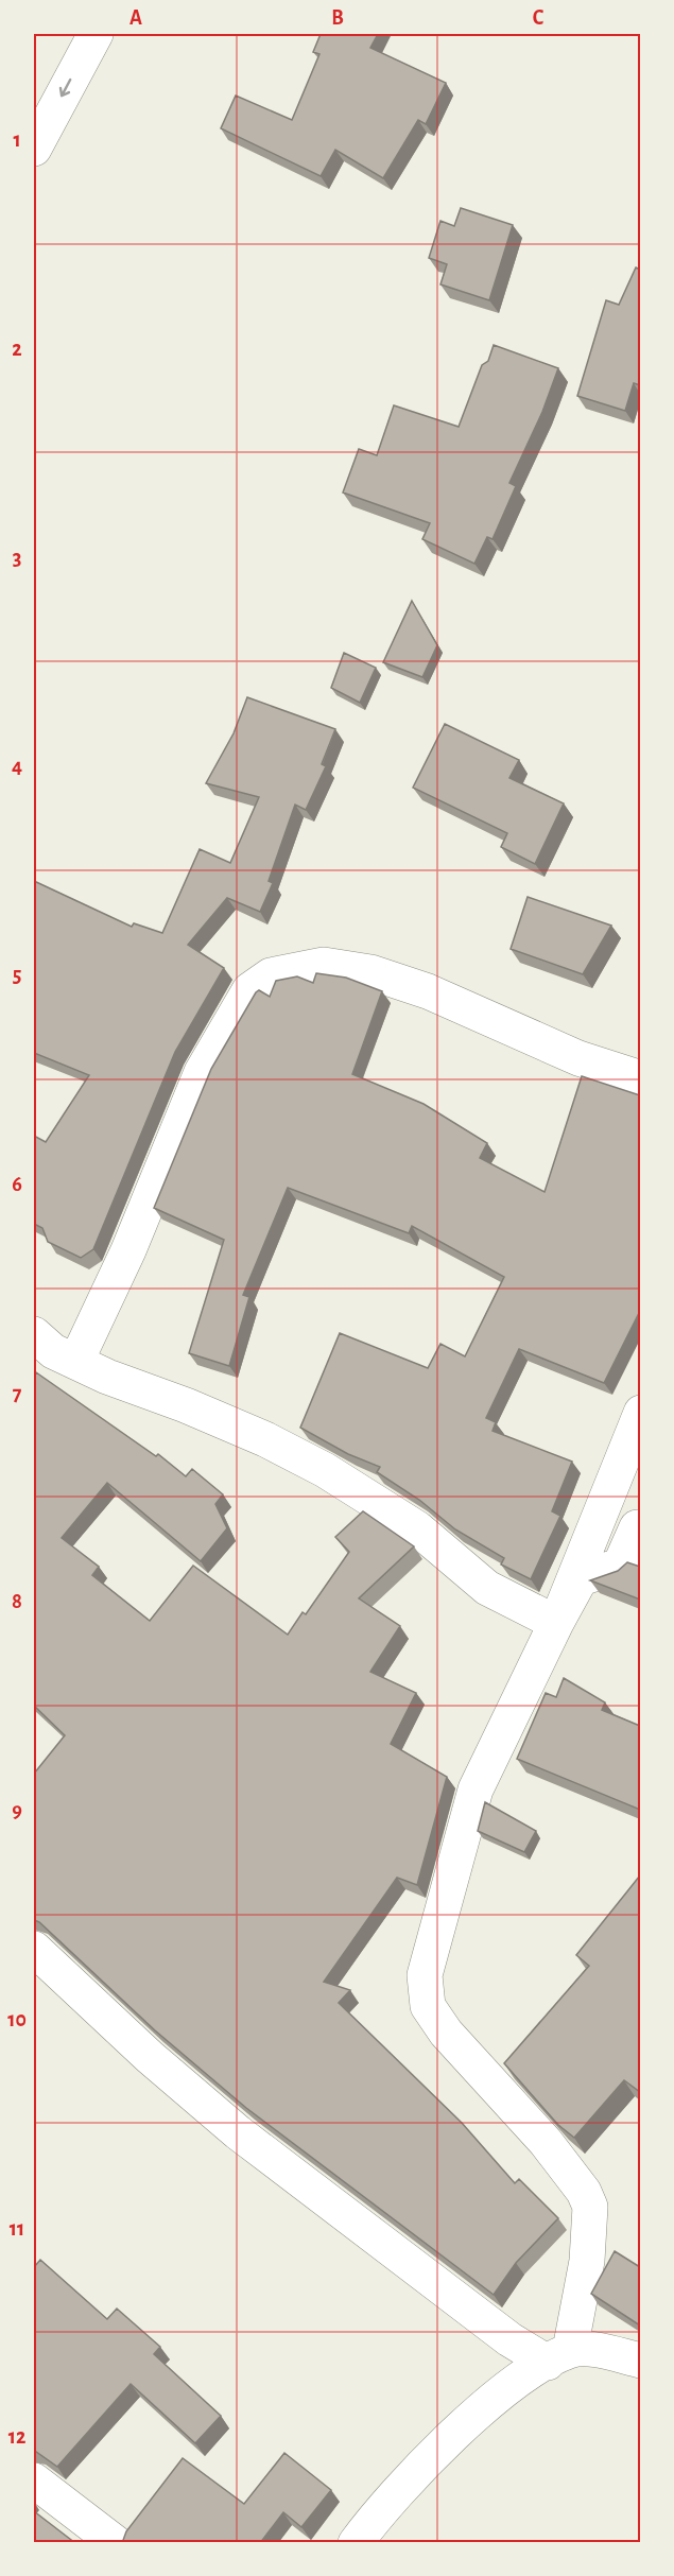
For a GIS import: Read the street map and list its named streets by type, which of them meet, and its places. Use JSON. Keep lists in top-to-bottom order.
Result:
{
  "grid": {
    "columns": ["A", "B", "C"],
    "rows": [
      "1",
      "2",
      "3",
      "4",
      "5",
      "6",
      "7",
      "8",
      "9",
      "10",
      "11",
      "12"
    ]
  }
}
